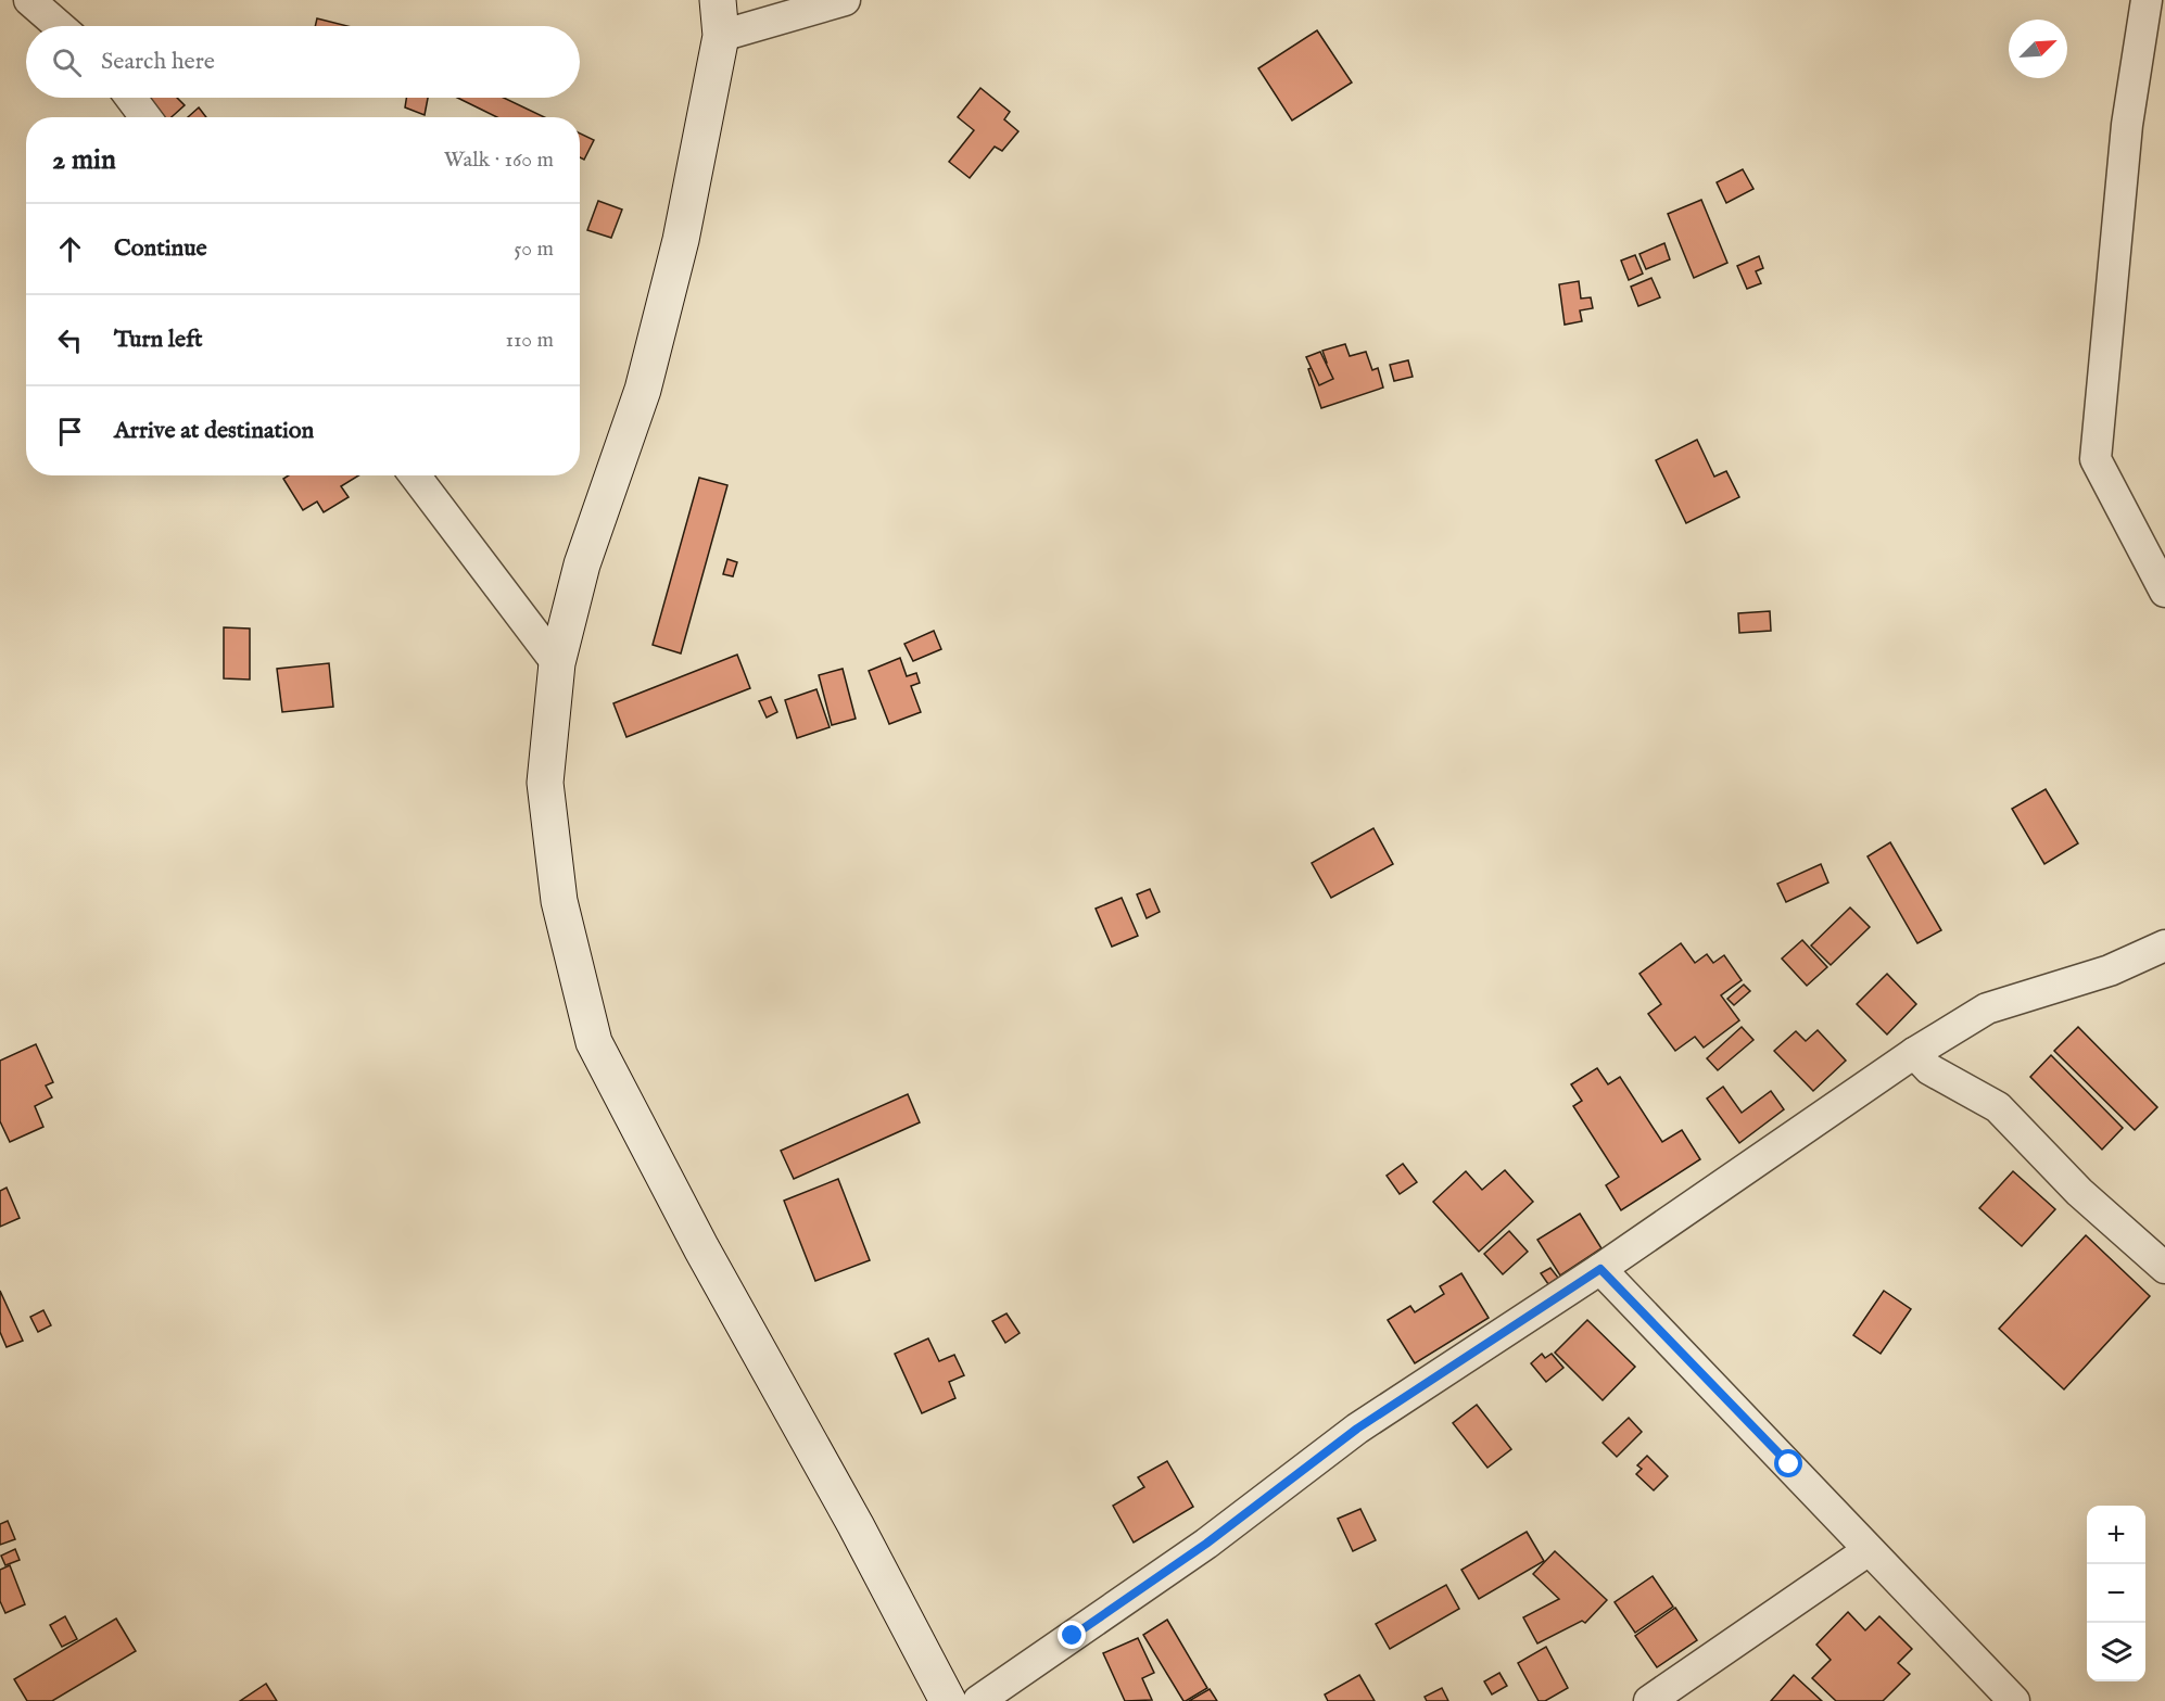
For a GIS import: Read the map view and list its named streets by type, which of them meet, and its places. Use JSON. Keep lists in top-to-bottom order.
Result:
{
  "north": "top right",
  "page": {
    "search": "Search here",
    "heading": ["2 min", "Walk · 160 m"],
    "list": [
      ["Continue", "50 m"],
      ["Turn left", "110 m"],
      "Arrive at destination"
    ],
    "map_buttons": ["+", "−"]
  }
}
